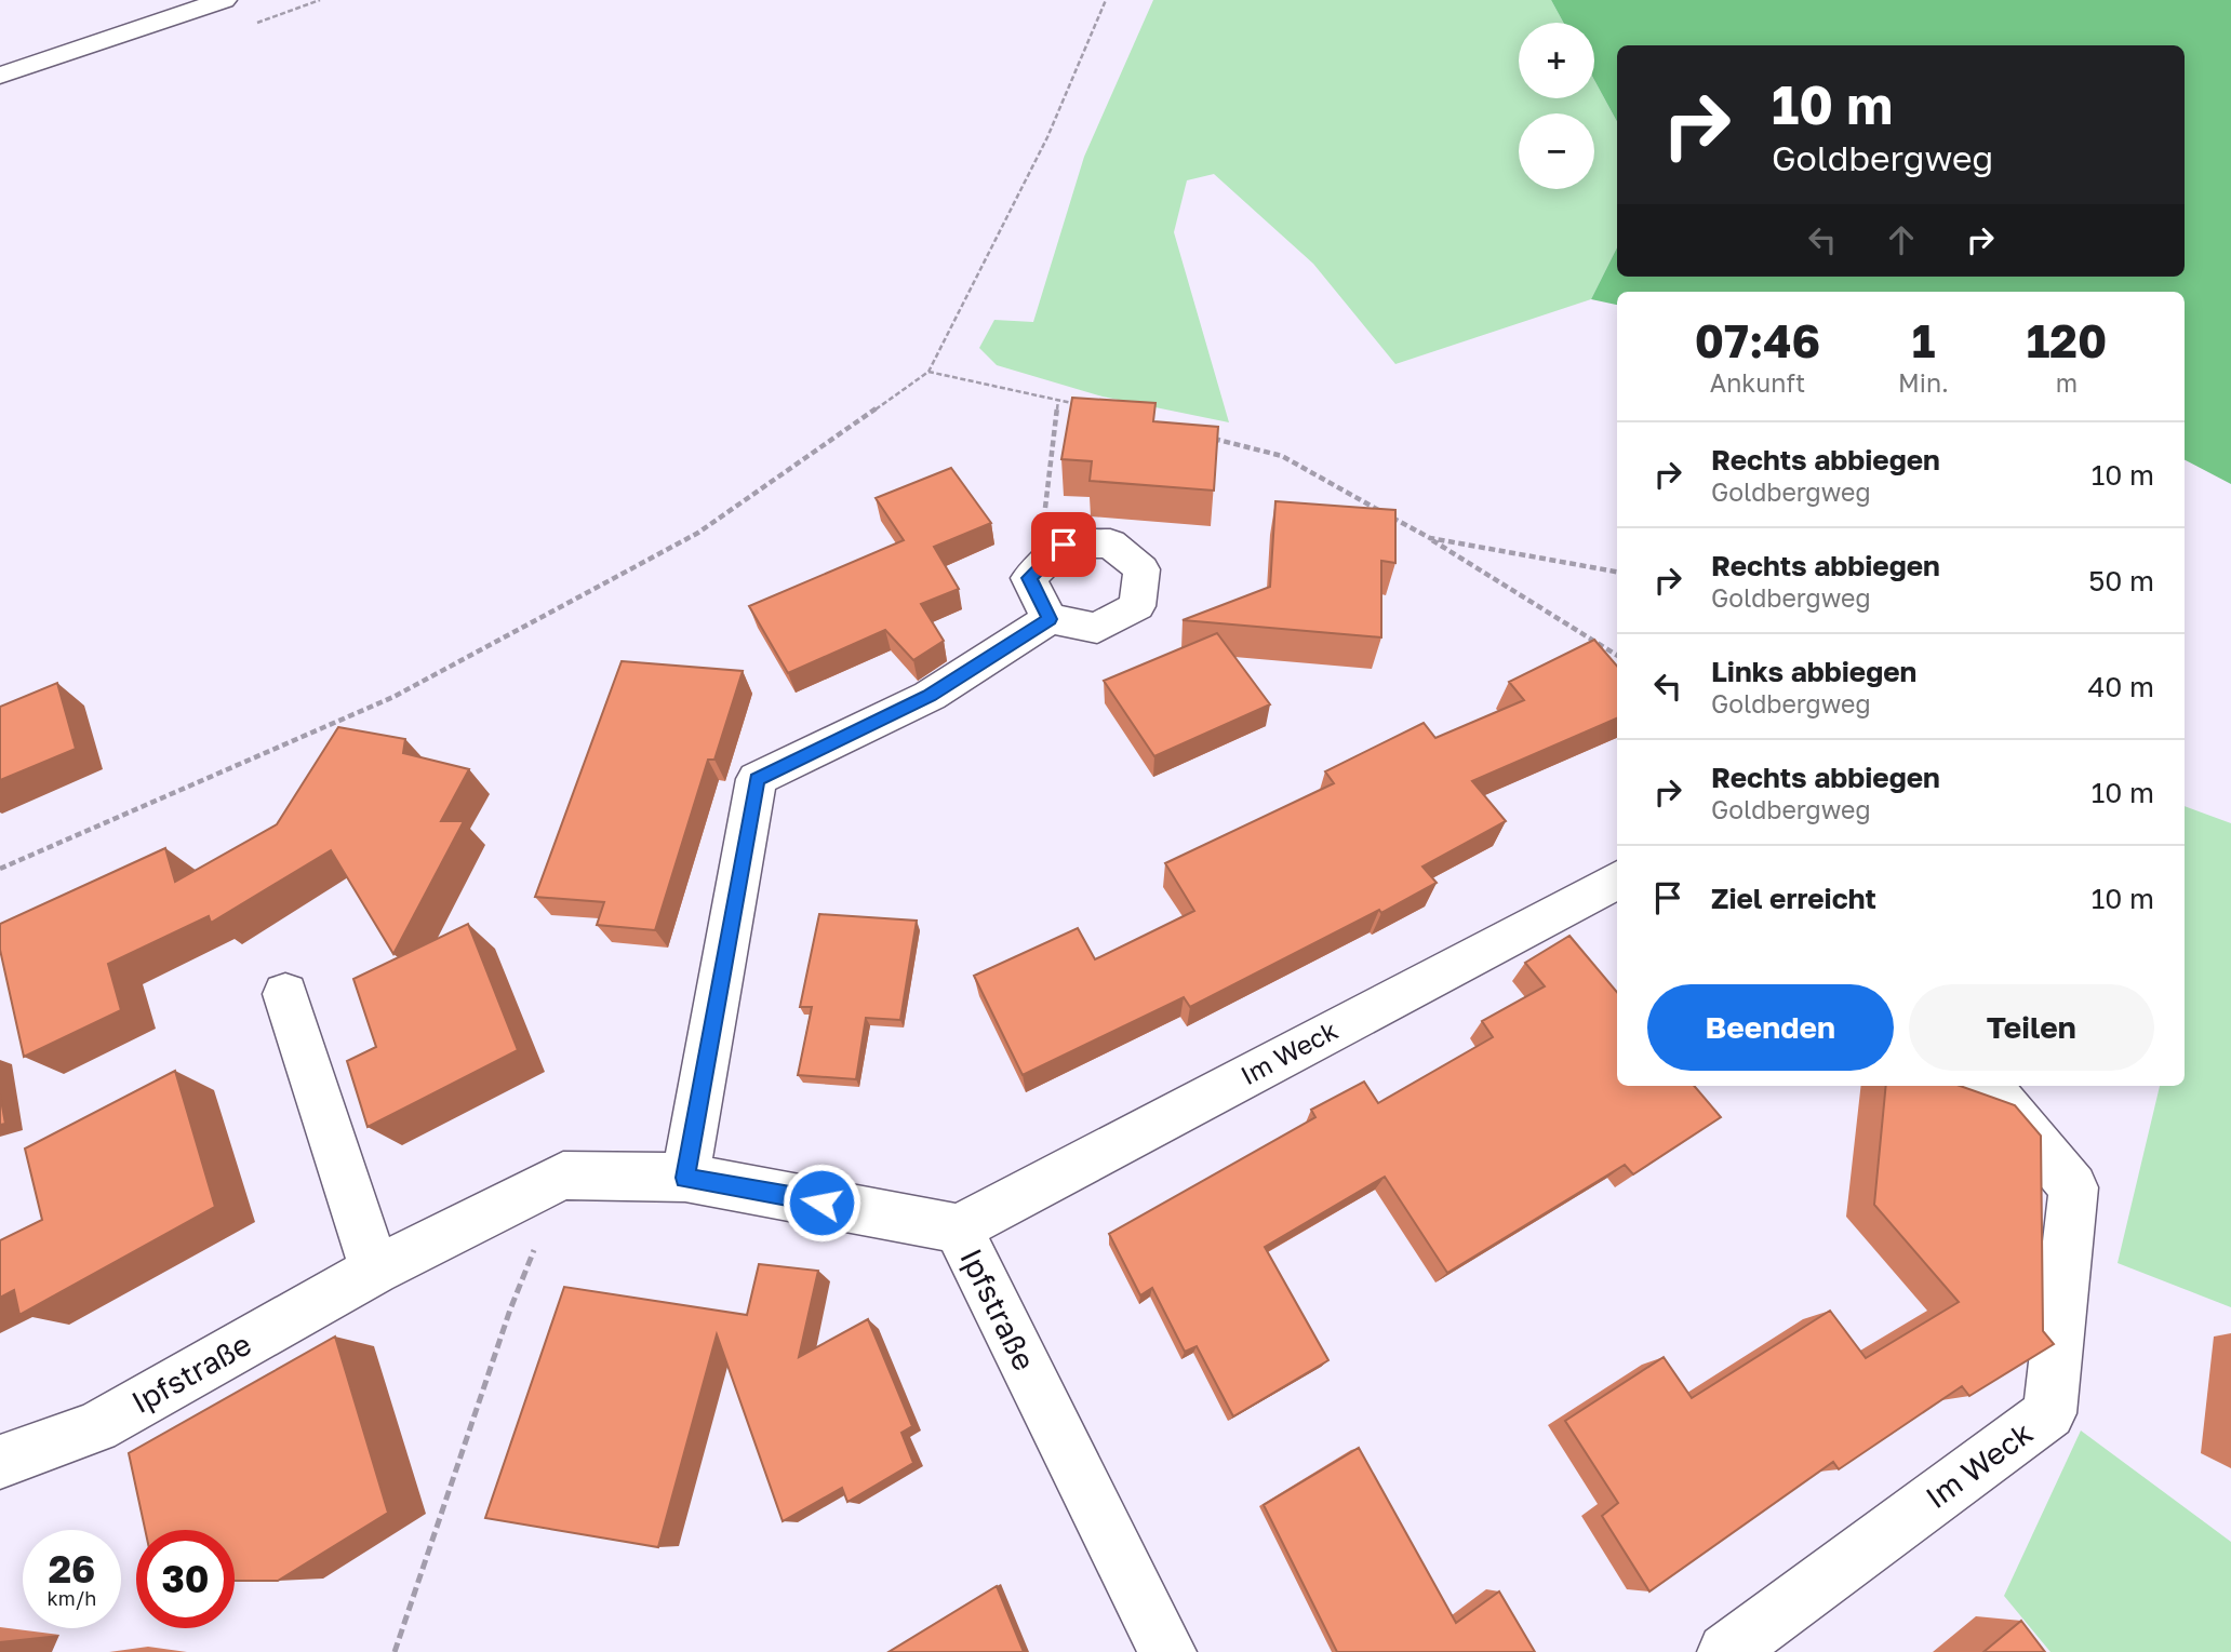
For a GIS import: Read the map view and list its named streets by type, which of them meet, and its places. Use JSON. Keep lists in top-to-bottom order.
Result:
{
  "streets": {
    "street": ["Im Weck", "Ipfstraße"]
  },
  "crossings": [
    ["Im Weck", "Ipfstraße"]
  ],
  "page": {
    "map_buttons": ["+", "−"],
    "turn": ["10 m", "Goldbergweg"],
    "eta": [
      "07:46",
      "Ankunft",
      "1",
      "Min.",
      "120",
      "m"
    ],
    "list": [
      {
        "name": "Rechts abbiegen",
        "note": "Goldbergweg",
        "value": "10 m"
      },
      {
        "name": "Rechts abbiegen",
        "note": "Goldbergweg",
        "value": "50 m"
      },
      {
        "name": "Links abbiegen",
        "note": "Goldbergweg",
        "value": "40 m"
      },
      {
        "name": "Rechts abbiegen",
        "note": "Goldbergweg",
        "value": "10 m"
      },
      {
        "name": "Ziel erreicht",
        "value": "10 m"
      }
    ],
    "buttons": ["Beenden", "Teilen"],
    "speed": "26 km/h",
    "limit": "30"
  }
}
